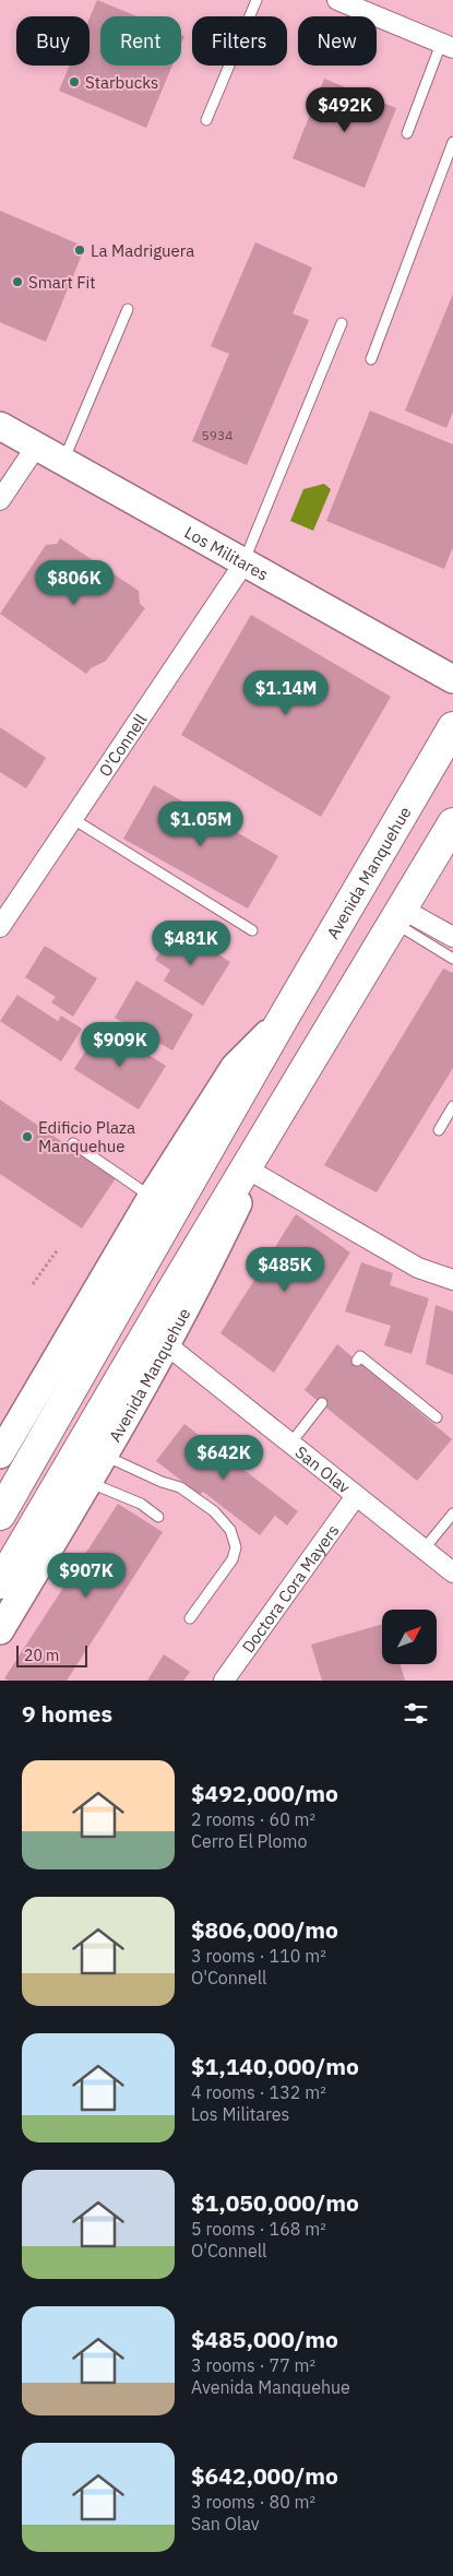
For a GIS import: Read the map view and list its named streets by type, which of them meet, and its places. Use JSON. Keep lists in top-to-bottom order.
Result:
{
  "streets": {
    "main road": ["Los Militares", "Avenida Manquehue"],
    "street": ["O'Connell", "San Olav", "Doctora Cora Mayers"]
  },
  "crossings": [
    ["Los Militares", "O'Connell"],
    ["Avenida Manquehue", "San Olav"],
    ["San Olav", "Doctora Cora Mayers"]
  ],
  "places": [
    "Starbucks",
    "La Madriguera",
    "Smart Fit",
    "Edificio Plaza Manquehue"
  ],
  "house_numbers": ["5934"],
  "scale_bar": "20 m",
  "north": "top right",
  "page": {
    "chip": [
      "Buy",
      "Rent",
      "Filters",
      "New"
    ],
    "price": [
      "$492K",
      "$806K",
      "$1.14M",
      "$1.05M",
      "$481K",
      "$909K",
      "$485K",
      "$642K",
      "$907K"
    ],
    "scale": "20 m",
    "heading": "9 homes",
    "list": [
      {
        "name": "$492,000/mo",
        "note": "2 rooms · 60 m² · Cerro El Plomo"
      },
      {
        "name": "$806,000/mo",
        "note": "3 rooms · 110 m² · O'Connell"
      },
      {
        "name": "$1,140,000/mo",
        "note": "4 rooms · 132 m² · Los Militares"
      },
      {
        "name": "$1,050,000/mo",
        "note": "5 rooms · 168 m² · O'Connell"
      },
      {
        "name": "$485,000/mo",
        "note": "3 rooms · 77 m² · Avenida Manquehue"
      },
      {
        "name": "$642,000/mo",
        "note": "3 rooms · 80 m² · San Olav"
      }
    ]
  }
}
